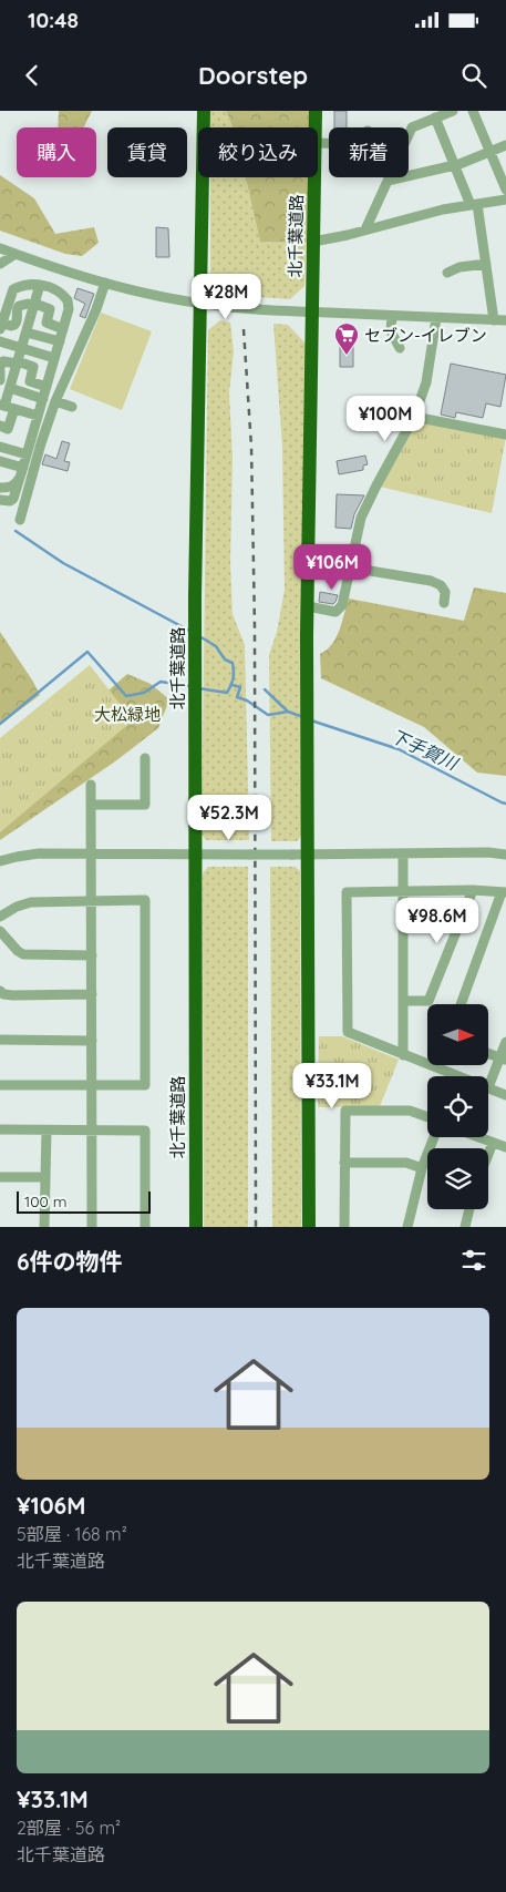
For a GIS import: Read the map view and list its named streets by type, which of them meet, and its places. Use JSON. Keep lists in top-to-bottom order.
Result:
{
  "streets": {
    "highway": ["北千葉道路"]
  },
  "water": ["下手賀川"],
  "parks": ["大松緑地"],
  "places": {
    "supermarket": ["セブン-イレブン"]
  },
  "scale_bar": "100 m",
  "north": "right",
  "page": {
    "status": "10:48",
    "header": "Doorstep",
    "chip": [
      "購入",
      "賃貸",
      "絞り込み",
      "新着"
    ],
    "price": [
      "¥28M",
      "¥100M",
      "¥106M",
      "¥52.3M",
      "¥98.6M",
      "¥33.1M"
    ],
    "scale": "100 m",
    "heading": "6件の物件",
    "list": [
      {
        "name": "¥106M",
        "note": "5部屋 · 168 m² · 北千葉道路"
      },
      {
        "name": "¥33.1M",
        "note": "2部屋 · 56 m² · 北千葉道路"
      }
    ]
  }
}
